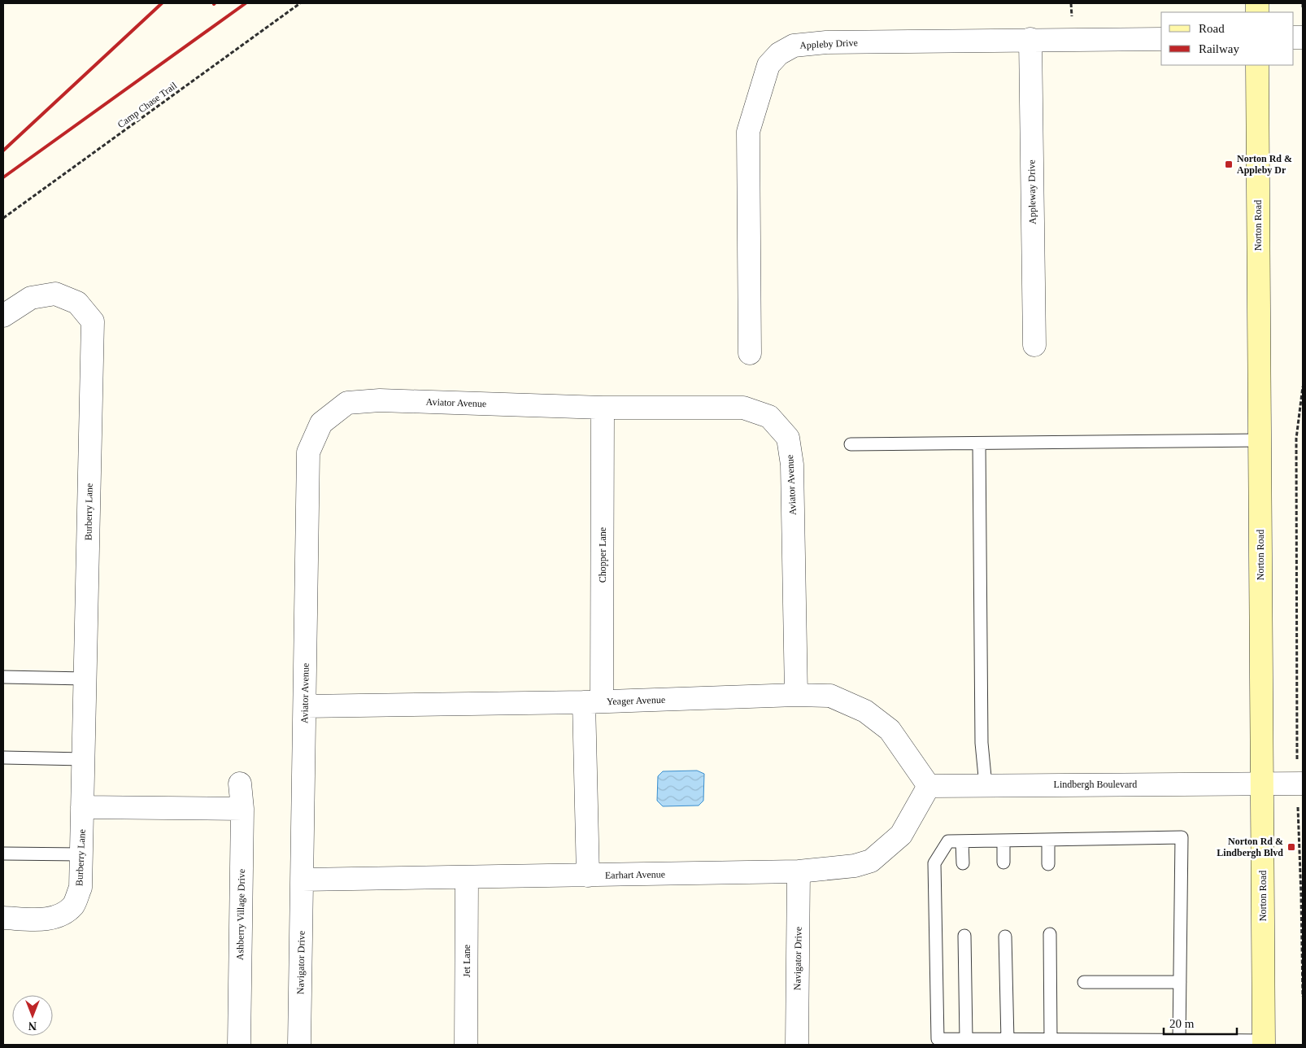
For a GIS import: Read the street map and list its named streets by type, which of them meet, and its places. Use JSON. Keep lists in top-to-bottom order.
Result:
{
  "streets": {
    "main road": ["Norton Road"],
    "street": [
      "Appleby Drive",
      "Appleway Drive",
      "Aviator Avenue",
      "Burberry Lane",
      "Chopper Lane",
      "Yeager Avenue",
      "Lindbergh Boulevard",
      "Earhart Avenue",
      "Ashberry Village Drive",
      "Navigator Drive",
      "Jet Lane"
    ],
    "path": ["Camp Chase Trail"]
  },
  "crossings": [
    ["Appleby Drive", "Appleway Drive"],
    ["Norton Road", "Lindbergh Boulevard"],
    ["Aviator Avenue", "Chopper Lane"],
    ["Aviator Avenue", "Yeager Avenue"],
    ["Aviator Avenue", "Earhart Avenue"],
    ["Aviator Avenue", "Navigator Drive"],
    ["Chopper Lane", "Yeager Avenue"],
    ["Chopper Lane", "Earhart Avenue"],
    ["Yeager Avenue", "Lindbergh Boulevard"],
    ["Yeager Avenue", "Earhart Avenue"],
    ["Lindbergh Boulevard", "Earhart Avenue"],
    ["Earhart Avenue", "Navigator Drive"],
    ["Earhart Avenue", "Jet Lane"]
  ],
  "places": {
    "transit": ["Norton Rd & Appleby Dr", "Norton Rd & Lindbergh Blvd"]
  },
  "legend": ["Road", "Railway"],
  "scale_bar": "20 m",
  "north": "bottom"
}
